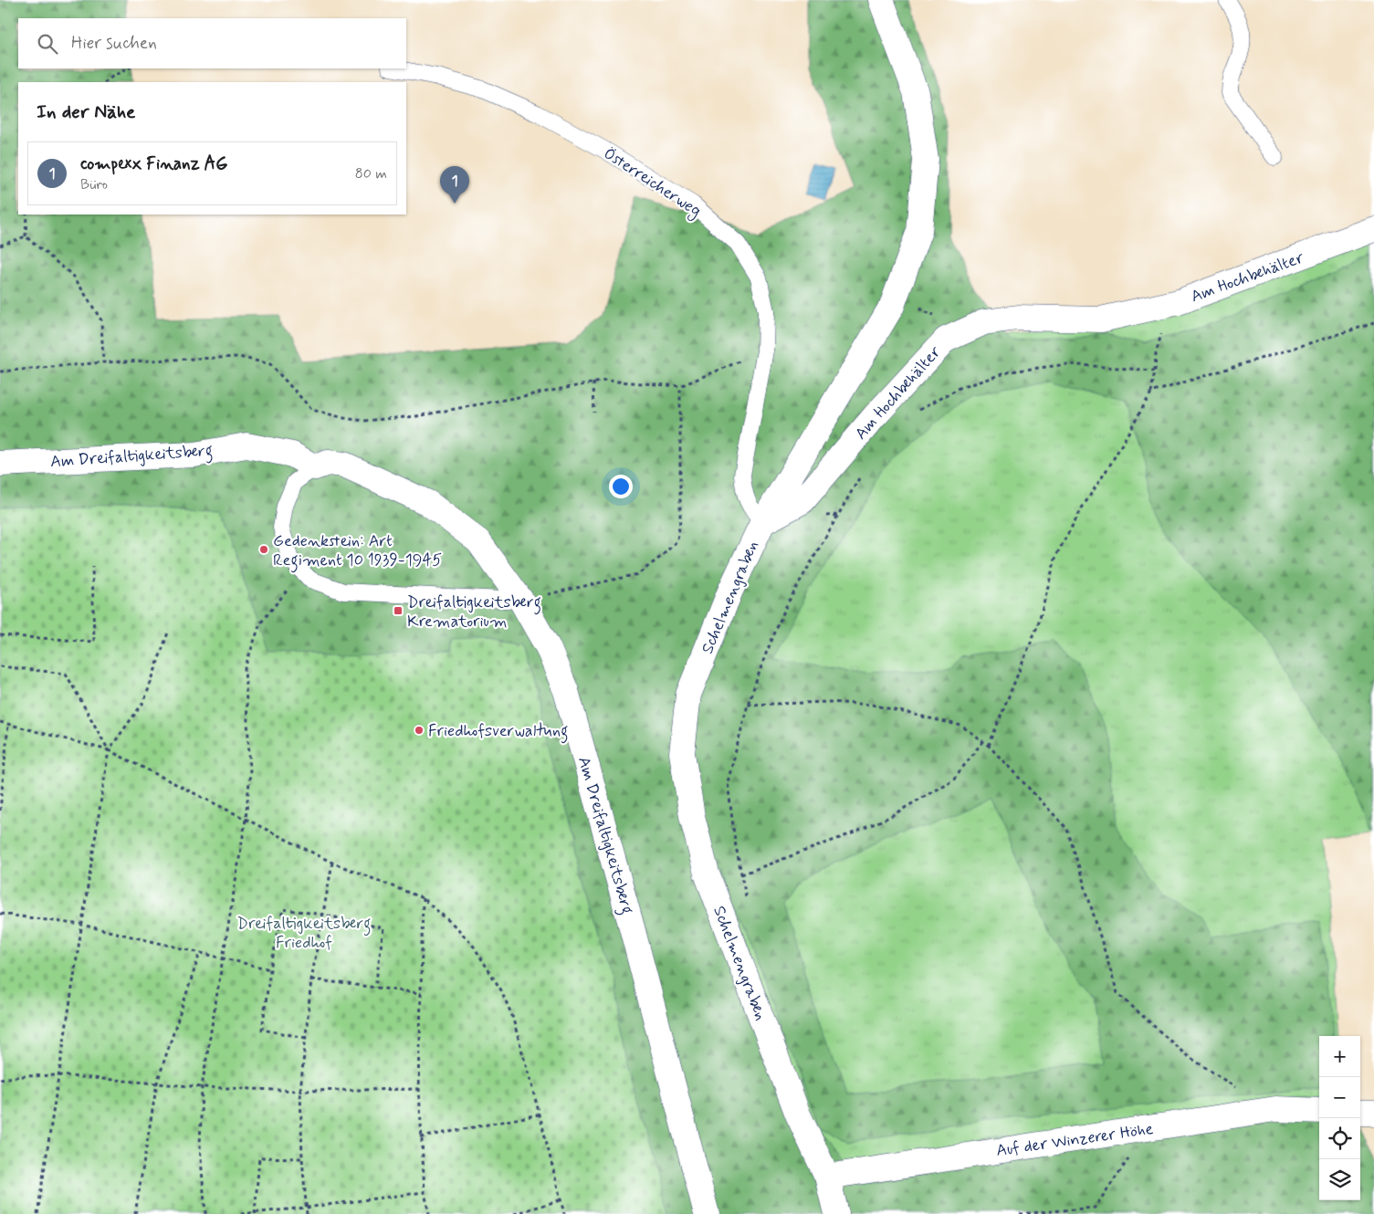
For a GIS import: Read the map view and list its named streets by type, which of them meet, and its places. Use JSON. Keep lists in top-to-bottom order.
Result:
{
  "streets": {
    "street": [
      "Am Hochbehälter",
      "Am Dreifaltigkeitsberg",
      "Schelmengraben",
      "Auf der Winzerer Höhe"
    ],
    "lane": ["Österreicherweg"]
  },
  "crossings": [
    ["Österreicherweg", "Am Hochbehälter"],
    ["Österreicherweg", "Schelmengraben"],
    ["Am Hochbehälter", "Schelmengraben"],
    ["Schelmengraben", "Auf der Winzerer Höhe"]
  ],
  "parks": ["Dreifaltigkeitsberg Friedhof"],
  "places": {
    "other": ["Gedenkstein: Art Regiment 10 1939-1945", "Friedhofsverwaltung"],
    "transit": ["Dreifaltigkeitsberg Krematorium"]
  },
  "page": {
    "search": "Hier suchen",
    "heading": "In der Nähe",
    "list": [
      {
        "mark": "1",
        "name": "compexx Finanz AG",
        "note": "Büro",
        "value": "80 m"
      }
    ],
    "pins": "1",
    "map_buttons": ["+", "−"]
  }
}
